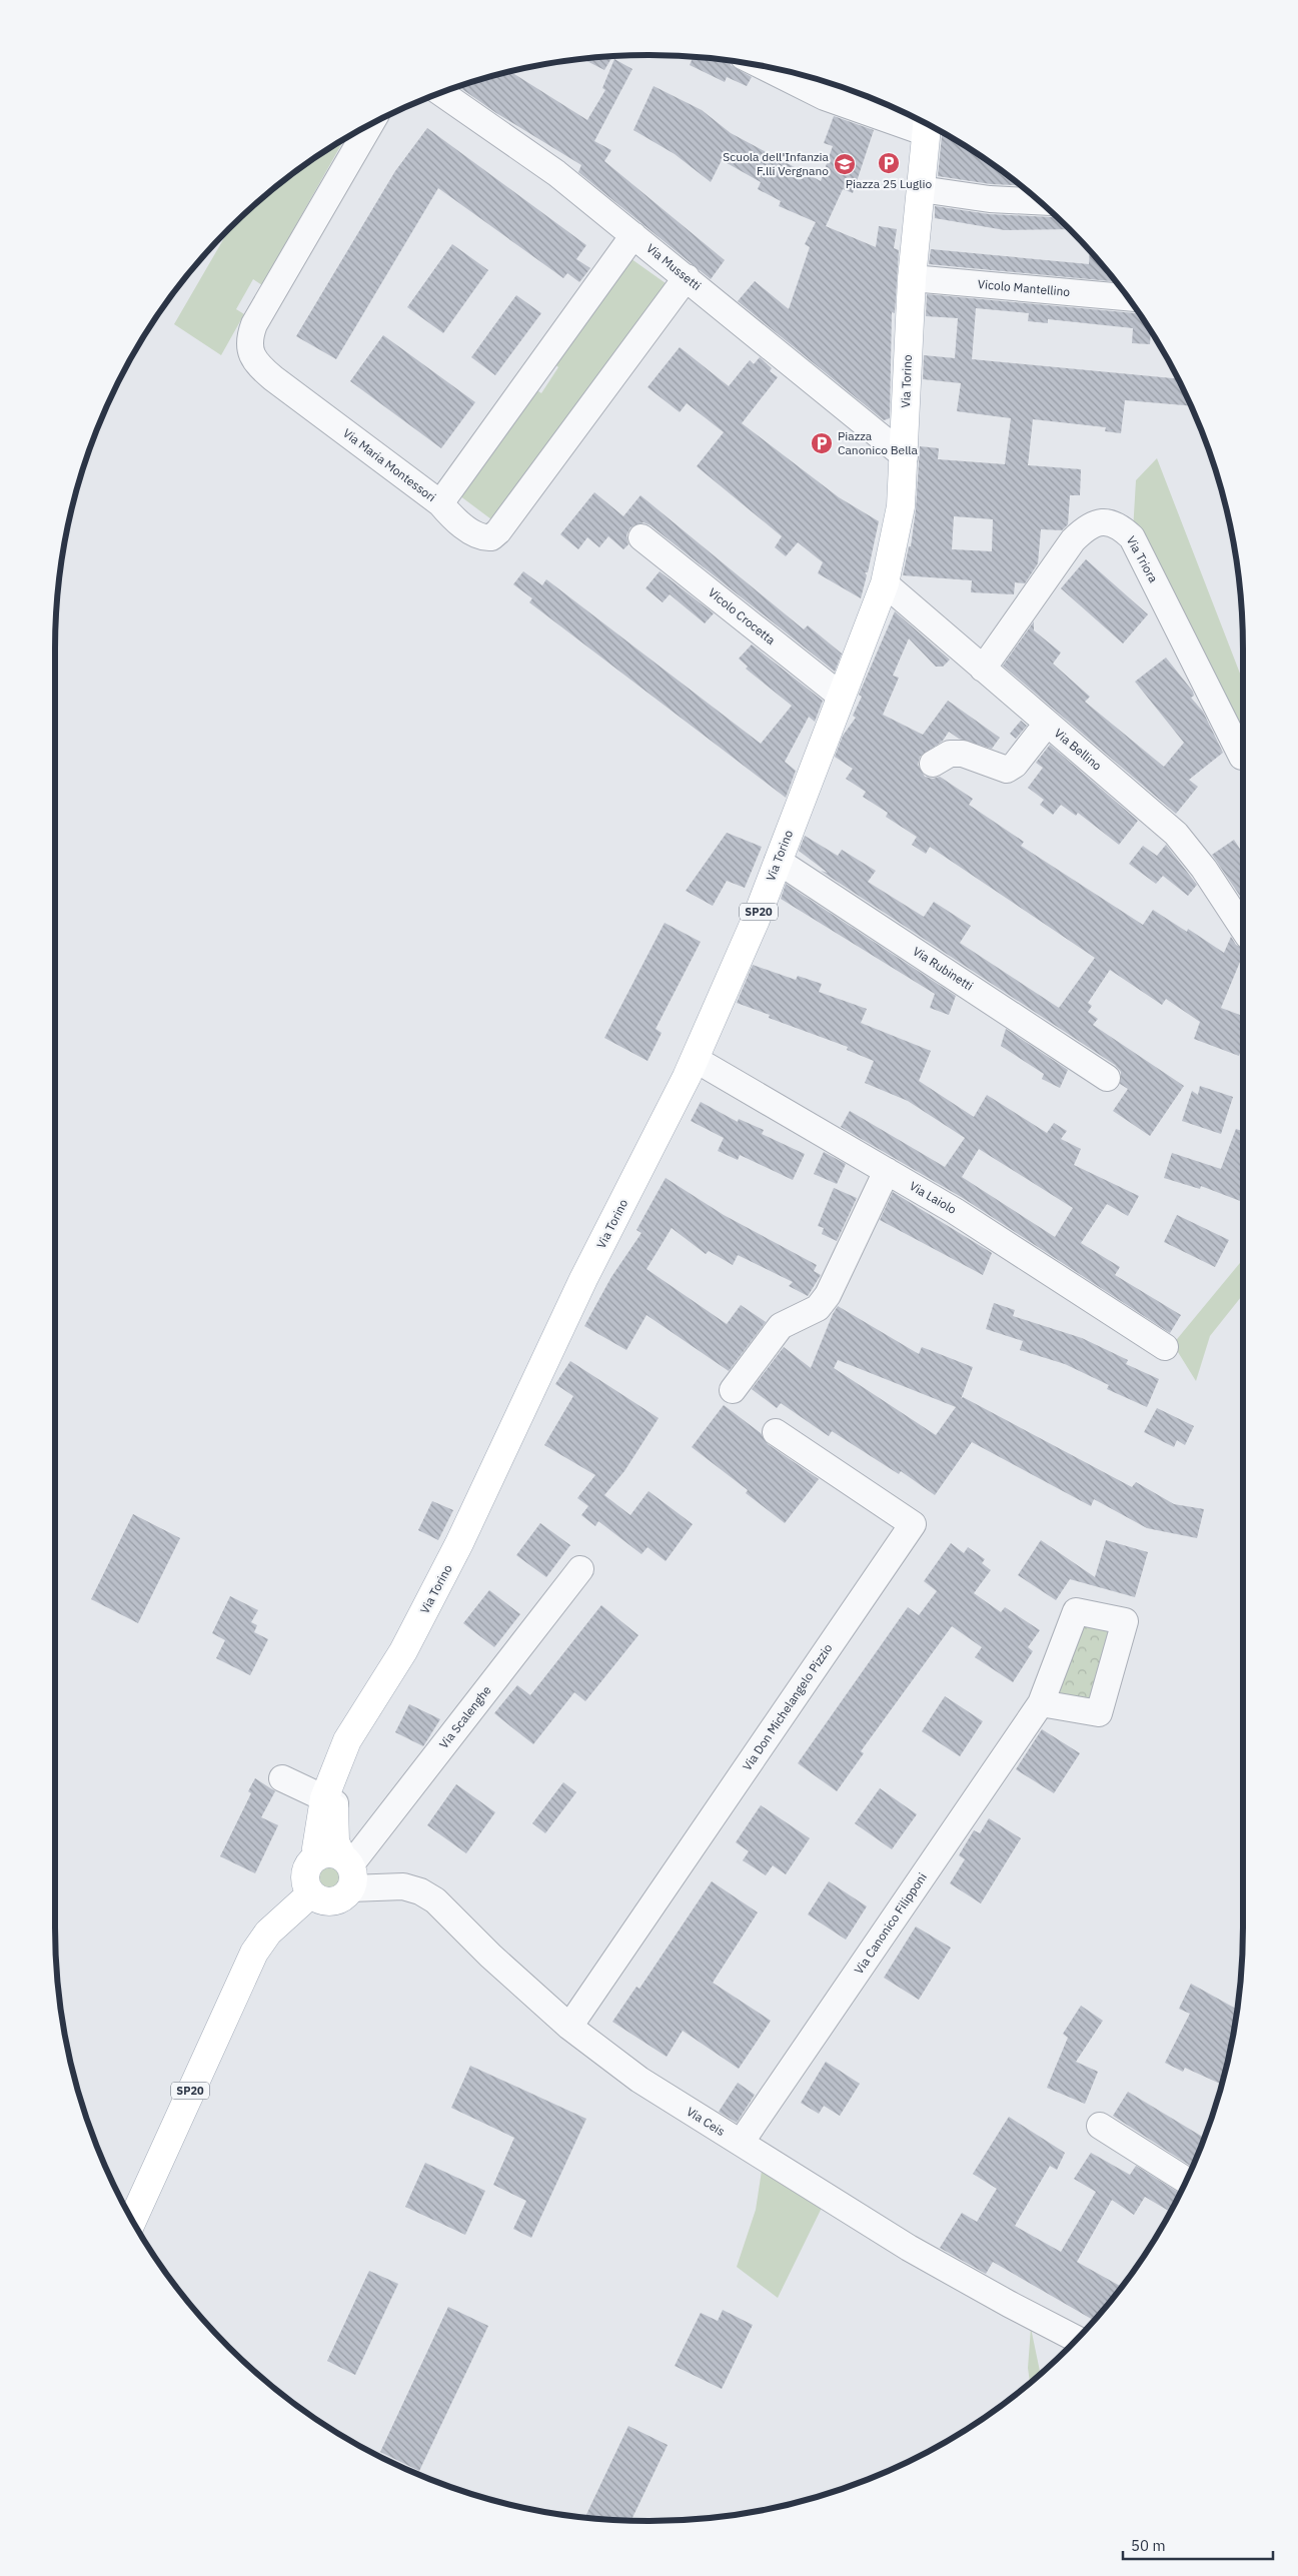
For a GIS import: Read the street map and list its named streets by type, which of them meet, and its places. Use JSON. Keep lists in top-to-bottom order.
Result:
{
  "streets": {
    "main road": ["Via Torino", "SP20"],
    "street": [
      "Via Mussetti",
      "Vicolo Mantellino",
      "Via Maria Montessori",
      "Via Triora",
      "Vicolo Crocetta",
      "Via Bellino",
      "Via Rubinetti",
      "Via Laiolo",
      "Via Don Michelangelo Pizzio",
      "Via Scalenghe",
      "Via Canonico Filipponi",
      "Via Ceis"
    ]
  },
  "crossings": [
    ["Via Mussetti", "Via Torino"],
    ["Via Mussetti", "Via Maria Montessori"],
    ["Vicolo Mantellino", "Via Torino"],
    ["Via Torino", "Vicolo Crocetta"],
    ["Via Torino", "Via Bellino"],
    ["Via Torino", "SP20"],
    ["Via Torino", "Via Rubinetti"],
    ["Via Torino", "Via Laiolo"],
    ["Via Torino", "Via Scalenghe"],
    ["Via Torino", "Via Ceis"],
    ["Via Triora", "Via Bellino"],
    ["SP20", "Via Scalenghe"],
    ["SP20", "Via Ceis"],
    ["Via Don Michelangelo Pizzio", "Via Ceis"],
    ["Via Scalenghe", "Via Ceis"],
    ["Via Canonico Filipponi", "Via Ceis"]
  ],
  "places": {
    "parking": ["Piazza 25 Luglio", "Piazza Canonico Bella"],
    "school or university": ["Scuola dell'Infanzia F.lli Vergnano"]
  },
  "scale_bar": "50 m"
}
